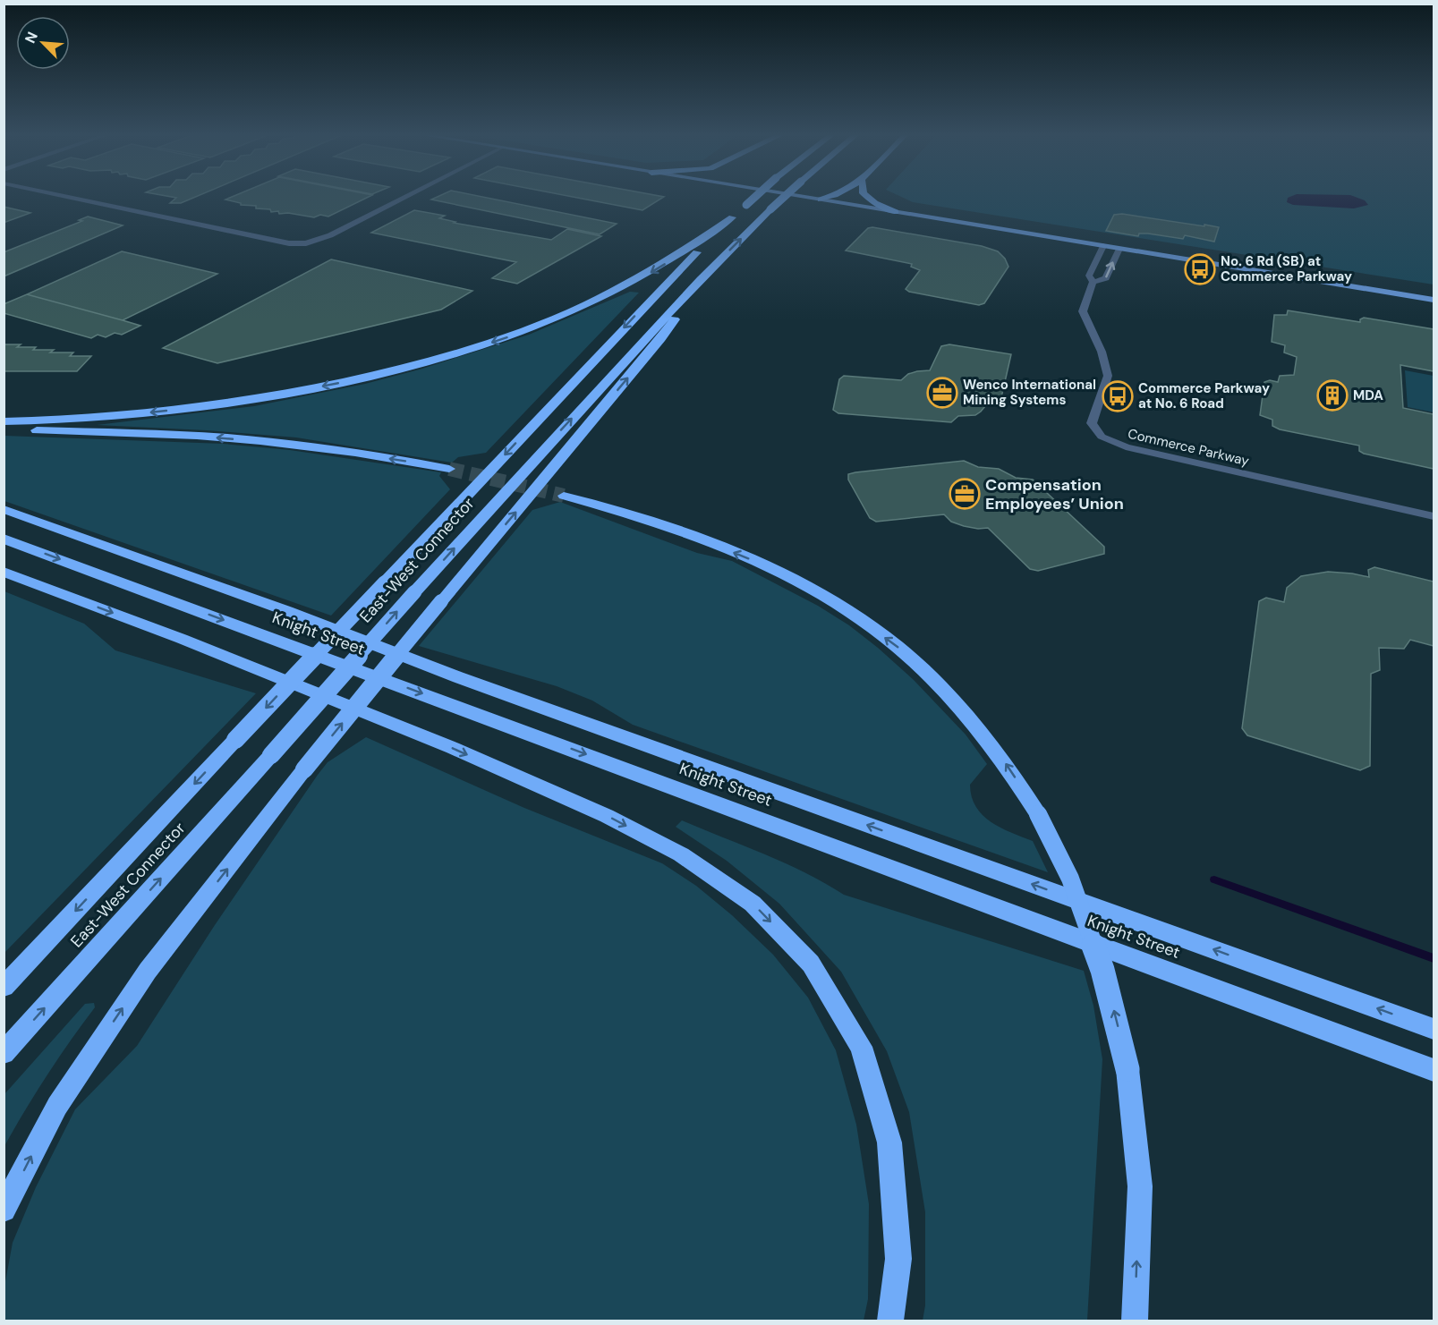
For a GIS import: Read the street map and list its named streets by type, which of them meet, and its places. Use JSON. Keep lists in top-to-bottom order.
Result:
{
  "streets": {
    "highway": ["East-West Connector", "Knight Street"],
    "street": ["Commerce Parkway"]
  },
  "places": {
    "bus stop": ["No. 6 Rd (SB) at Commerce Parkway", "Commerce Parkway at No. 6 Road"],
    "office": ["Wenco International Mining Systems", "Compensation Employees’ Union"],
    "building": ["MDA"]
  },
  "north": "top left"
}
